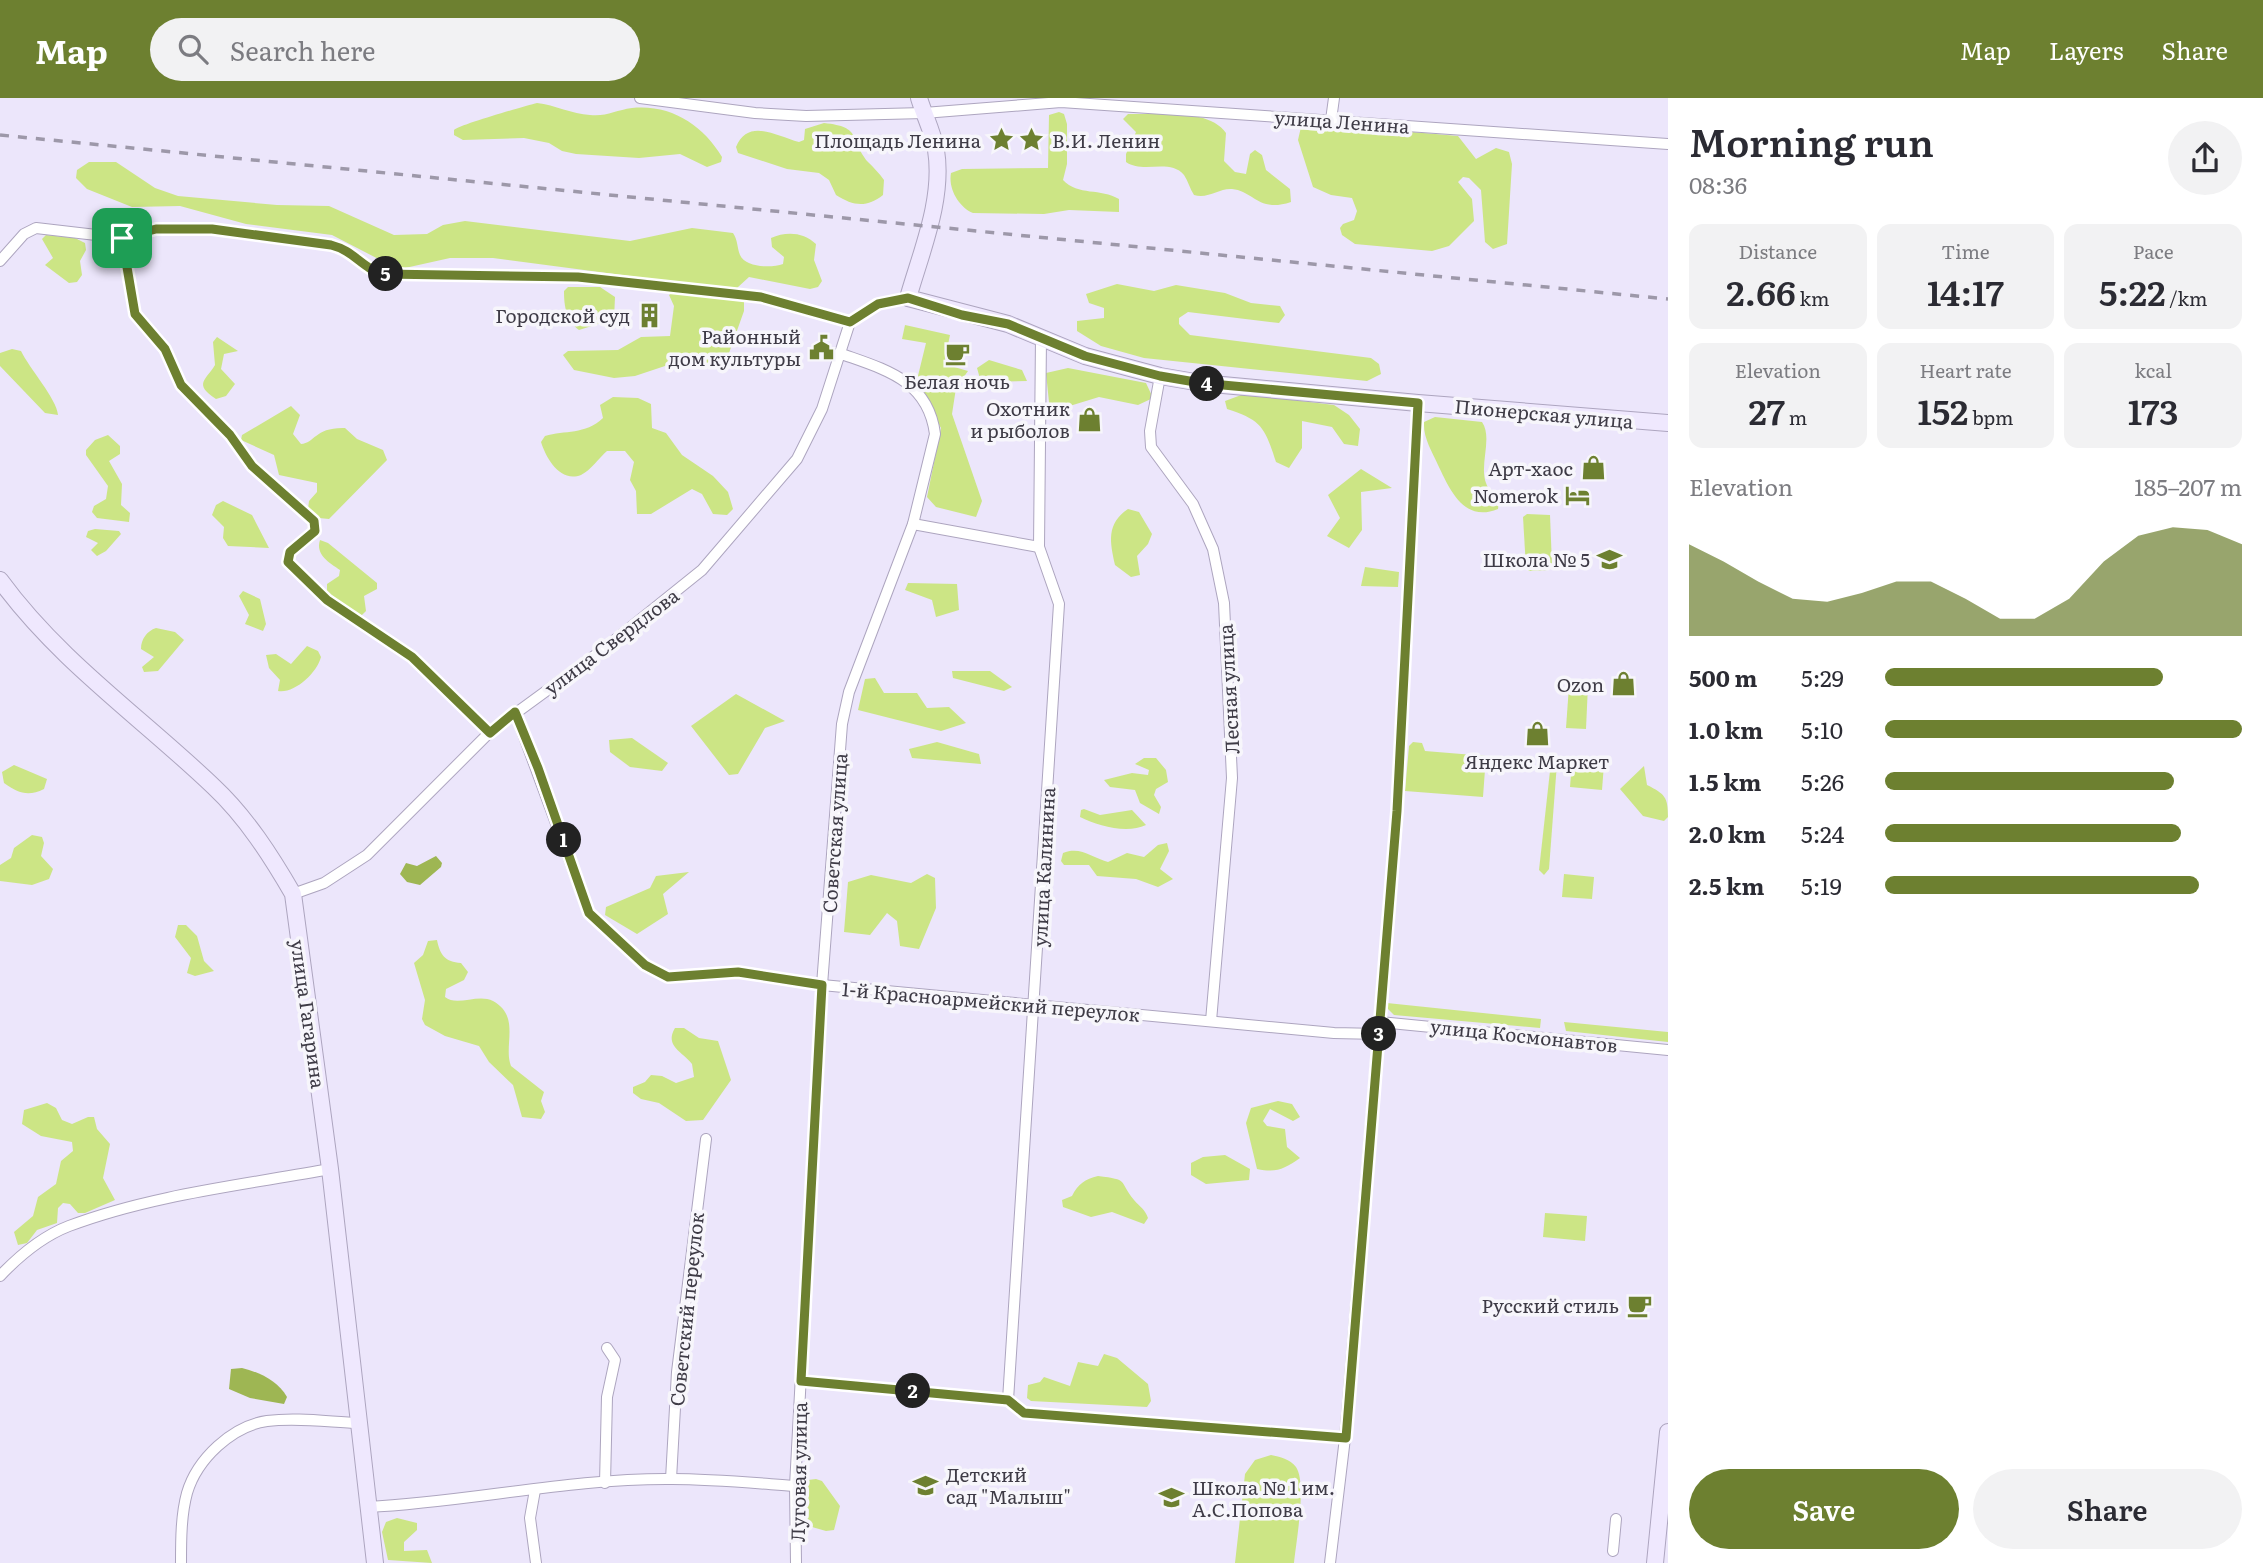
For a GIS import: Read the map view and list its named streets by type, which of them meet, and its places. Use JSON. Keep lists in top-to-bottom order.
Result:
{
  "streets": {
    "main road": ["Пионерская улица", "улица Гагарина"],
    "street": [
      "улица Ленина",
      "улица Свердлова",
      "Лесная улица",
      "Советская улица",
      "улица Калинина",
      "1-й Красноармейский переулок",
      "улица Космонавтов",
      "Советский переулок",
      "Луговая улица"
    ]
  },
  "crossings": [
    ["Пионерская улица", "Лесная улица"],
    ["Пионерская улица", "улица Калинина"],
    ["улица Свердлова", "Советская улица"],
    ["улица Свердлова", "1-й Красноармейский переулок"],
    ["улица Свердлова", "улица Гагарина"],
    ["Лесная улица", "1-й Красноармейский переулок"],
    ["Советская улица", "1-й Красноармейский переулок"],
    ["Советская улица", "Луговая улица"],
    ["улица Калинина", "1-й Красноармейский переулок"]
  ],
  "places": {
    "place": ["Площадь Ленина", "В.И. Ленин"],
    "building": ["Городской суд"],
    "public building": ["Районный дом культуры"],
    "cafe": ["Белая ночь", "Русский стиль"],
    "shop": [
      "Охотник и рыболов",
      "Арт-хаос",
      "Ozon",
      "Яндекс Маркет"
    ],
    "hotel": ["Nomerok"],
    "school or university": ["Школа № 5", "Детский сад \"Малыш\"", "Школа № 1 им. А.С.Попова"]
  },
  "page": {
    "header": "Map",
    "search": "Search here",
    "nav": ["Map", "Layers", "Share"],
    "heading": ["Morning run", "08:36"],
    "stats": [
      ["Distance", "2.66 km"],
      ["Time", "14:17"],
      ["Pace", "5:22 /km"],
      ["Elevation", "27 m"],
      ["Heart rate", "152 bpm"],
      ["kcal", "173"]
    ],
    "pins": [
      "5",
      "4",
      "1",
      "3",
      "2"
    ],
    "chart": ["Elevation", "185–207 m"],
    "list": [
      {
        "name": "500 m",
        "note": "5:29"
      },
      {
        "name": "1.0 km",
        "note": "5:10"
      },
      {
        "name": "1.5 km",
        "note": "5:26"
      },
      {
        "name": "2.0 km",
        "note": "5:24"
      },
      {
        "name": "2.5 km",
        "note": "5:19"
      }
    ],
    "buttons": ["Save", "Share"]
  }
}
